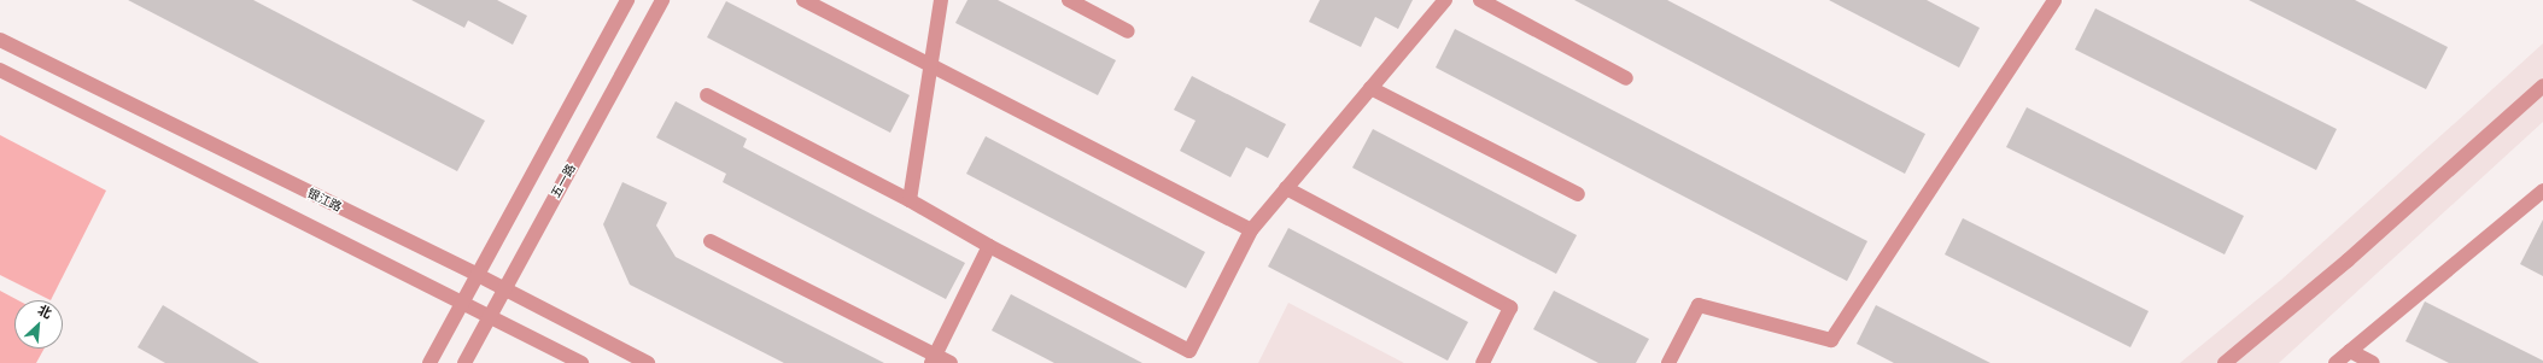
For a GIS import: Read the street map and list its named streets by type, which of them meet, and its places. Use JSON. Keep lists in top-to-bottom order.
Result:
{
  "streets": {
    "street": ["五一路", "银江路"]
  },
  "crossings": [
    ["五一路", "银江路"]
  ],
  "north": "top right"
}
